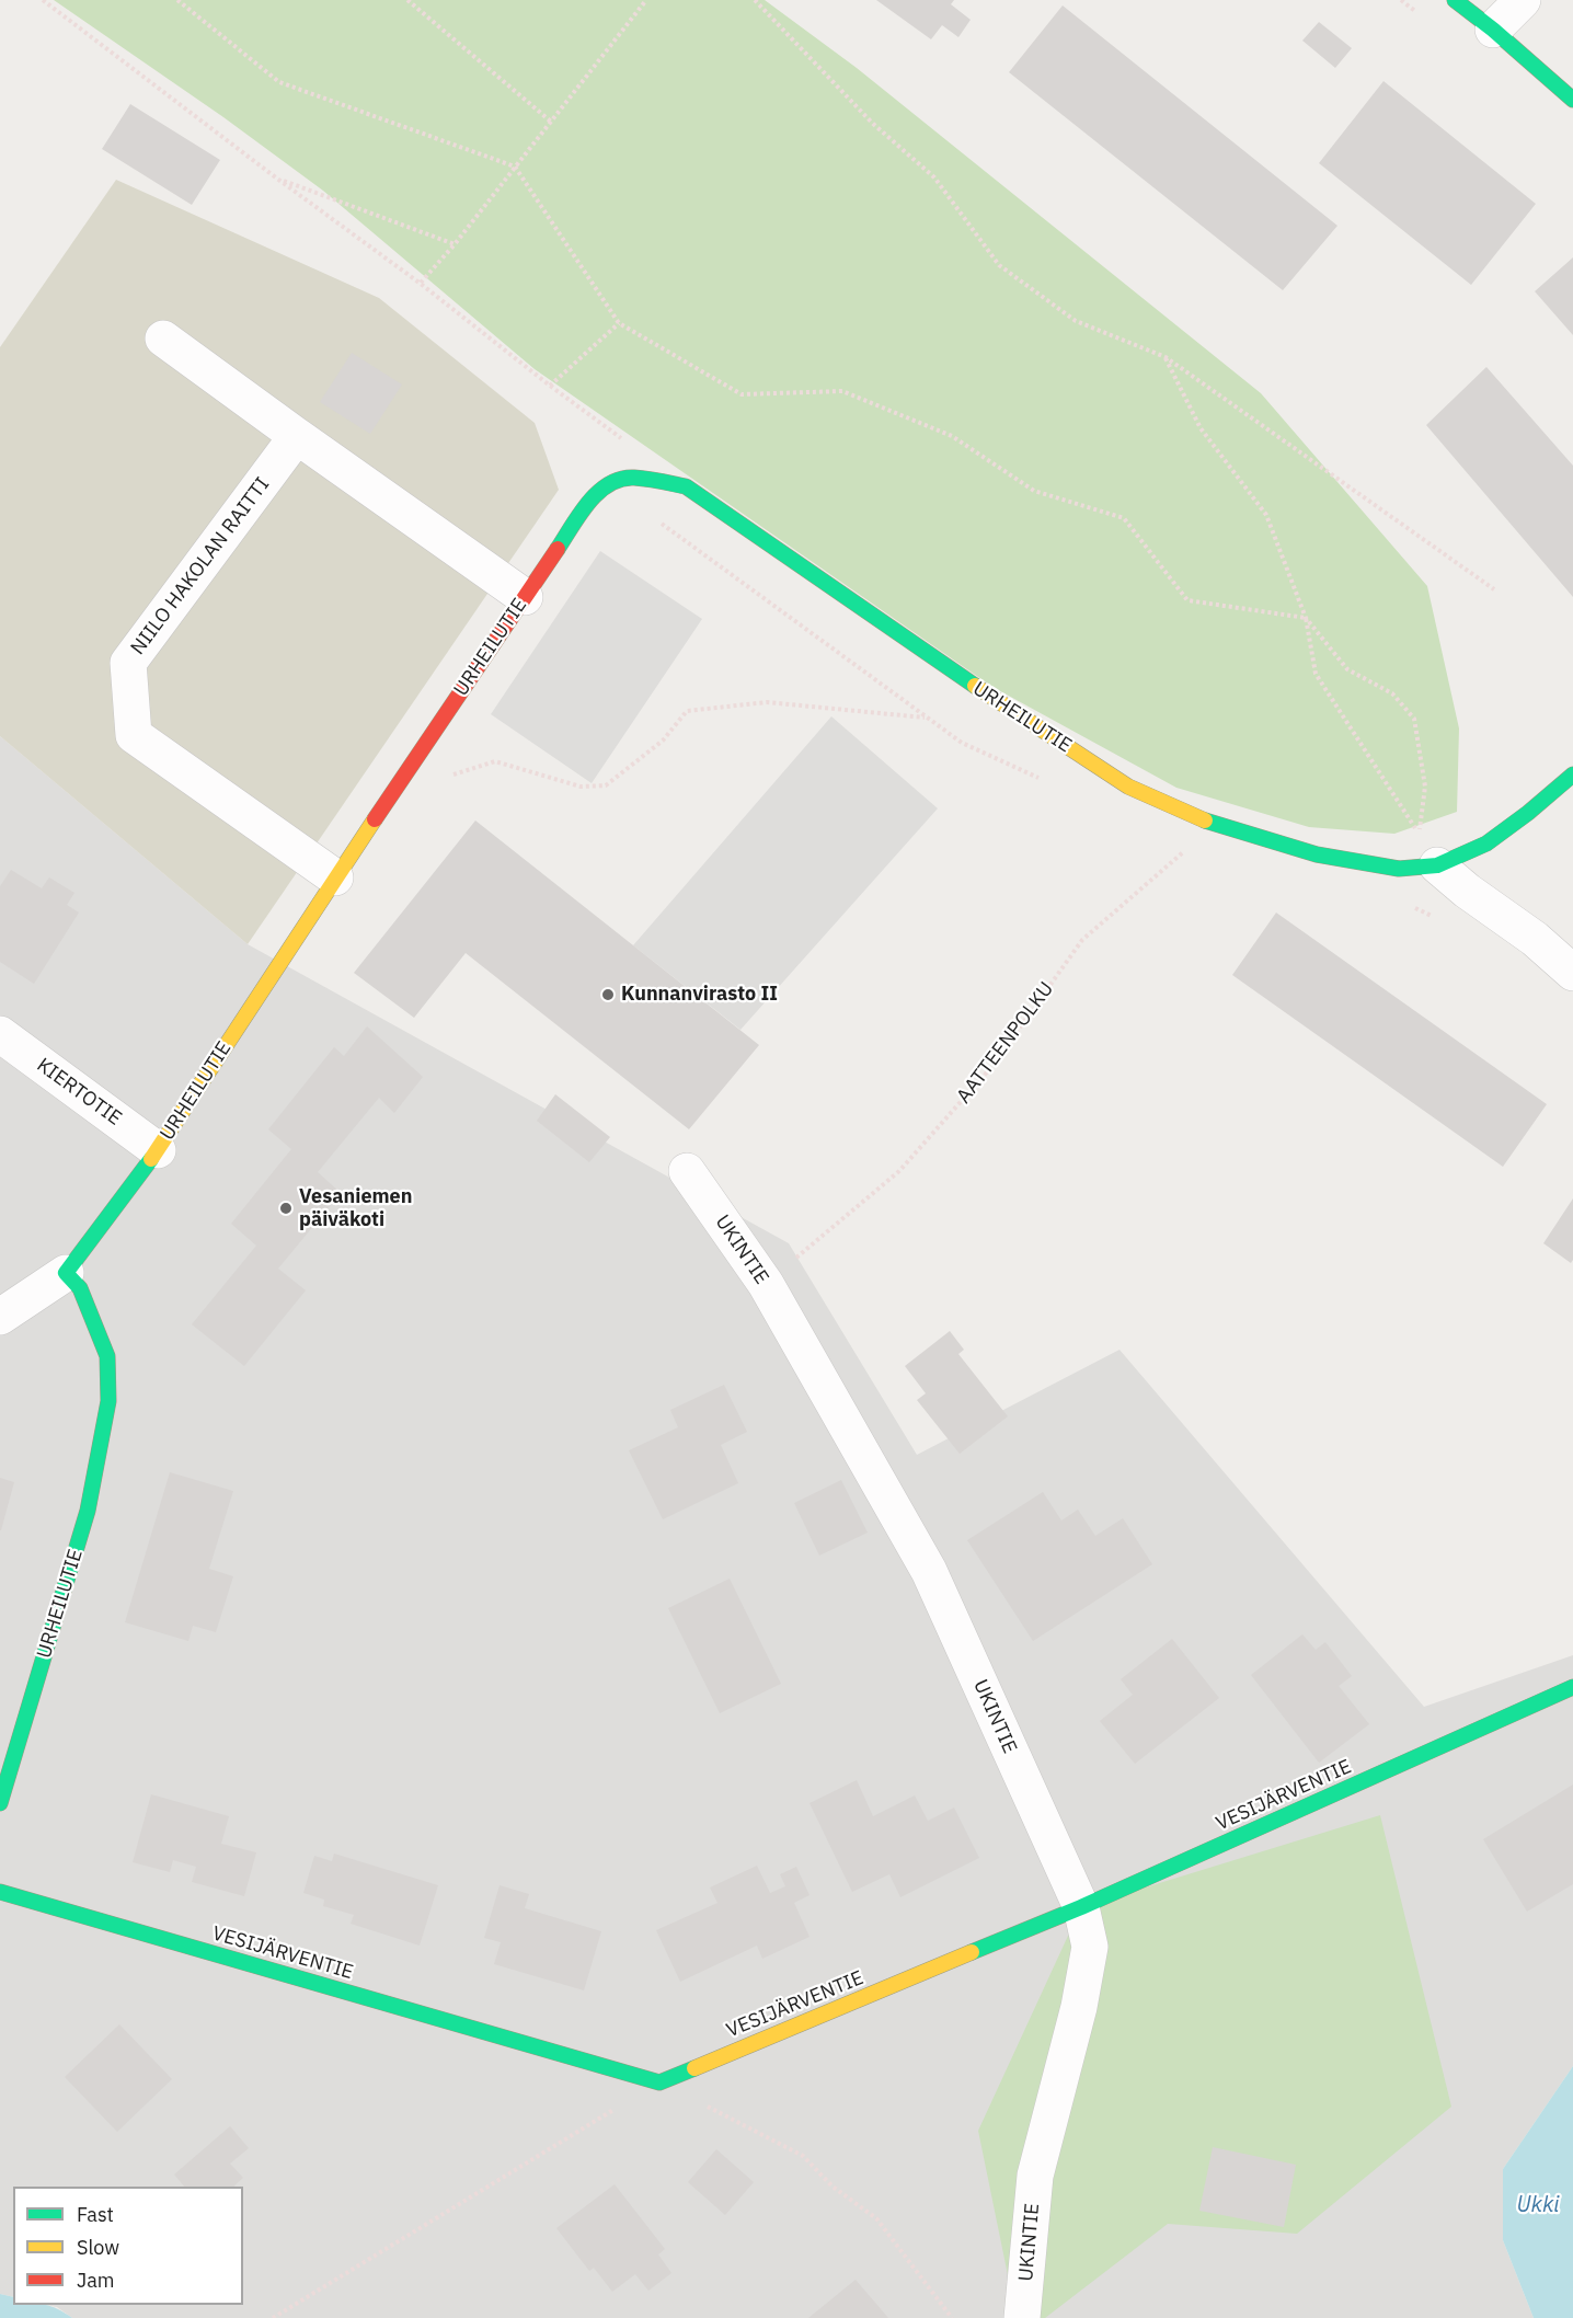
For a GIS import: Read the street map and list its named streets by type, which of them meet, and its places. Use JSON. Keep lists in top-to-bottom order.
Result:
{
  "streets": {
    "street": [
      "NIILO HAKOLAN RAITTI",
      "URHEILUTIE",
      "KIERTOTIE",
      "UKINTIE",
      "VESIJÄRVENTIE"
    ],
    "path": ["AATTEENPOLKU"]
  },
  "crossings": [
    ["NIILO HAKOLAN RAITTI", "URHEILUTIE"],
    ["URHEILUTIE", "AATTEENPOLKU"],
    ["URHEILUTIE", "KIERTOTIE"],
    ["AATTEENPOLKU", "UKINTIE"],
    ["UKINTIE", "VESIJÄRVENTIE"]
  ],
  "water": ["Ukki"],
  "places": ["Kunnanvirasto II", "Vesaniemen päiväkoti"],
  "legend": ["Fast", "Slow", "Jam"]
}
